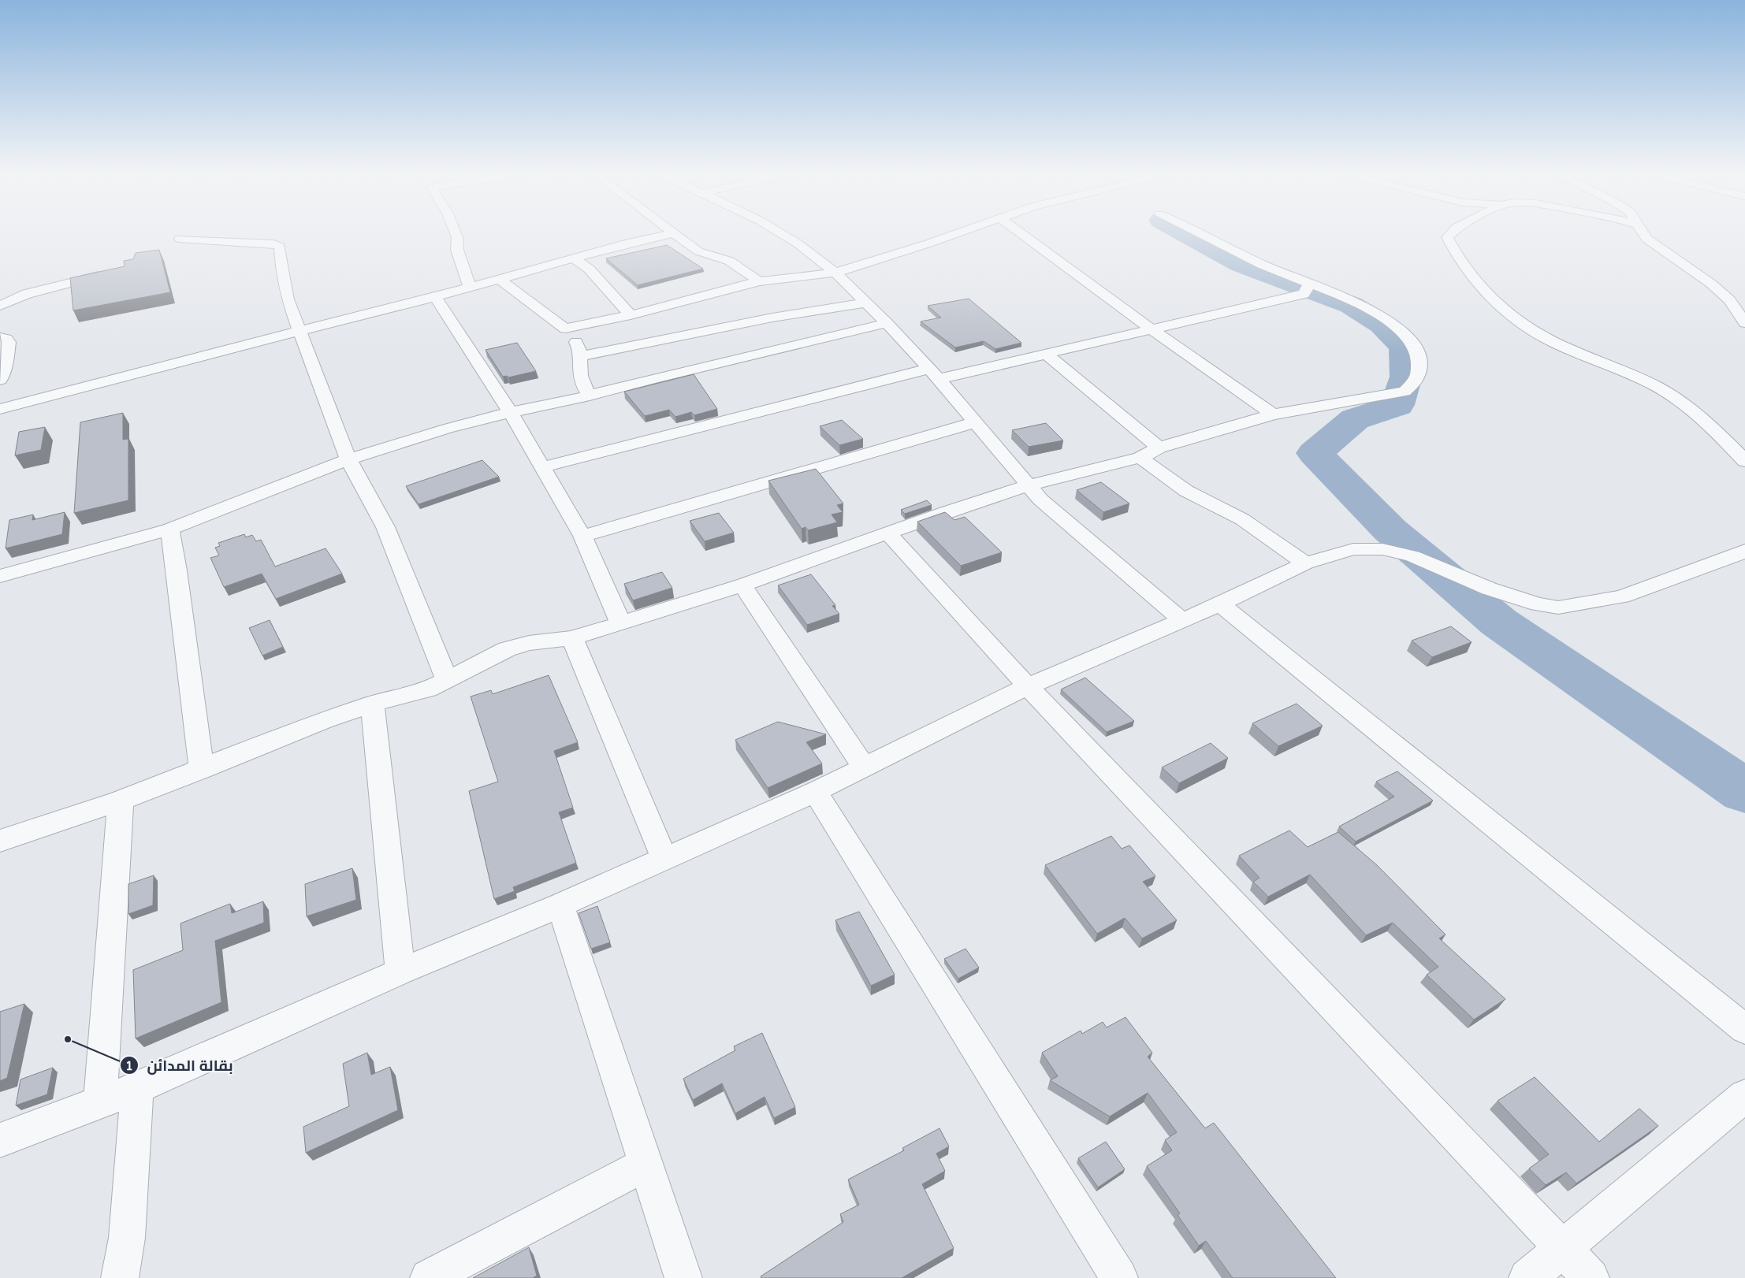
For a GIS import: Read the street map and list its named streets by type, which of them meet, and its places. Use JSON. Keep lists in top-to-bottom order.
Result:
{
  "places": ["بقالة المدائن"]
}
